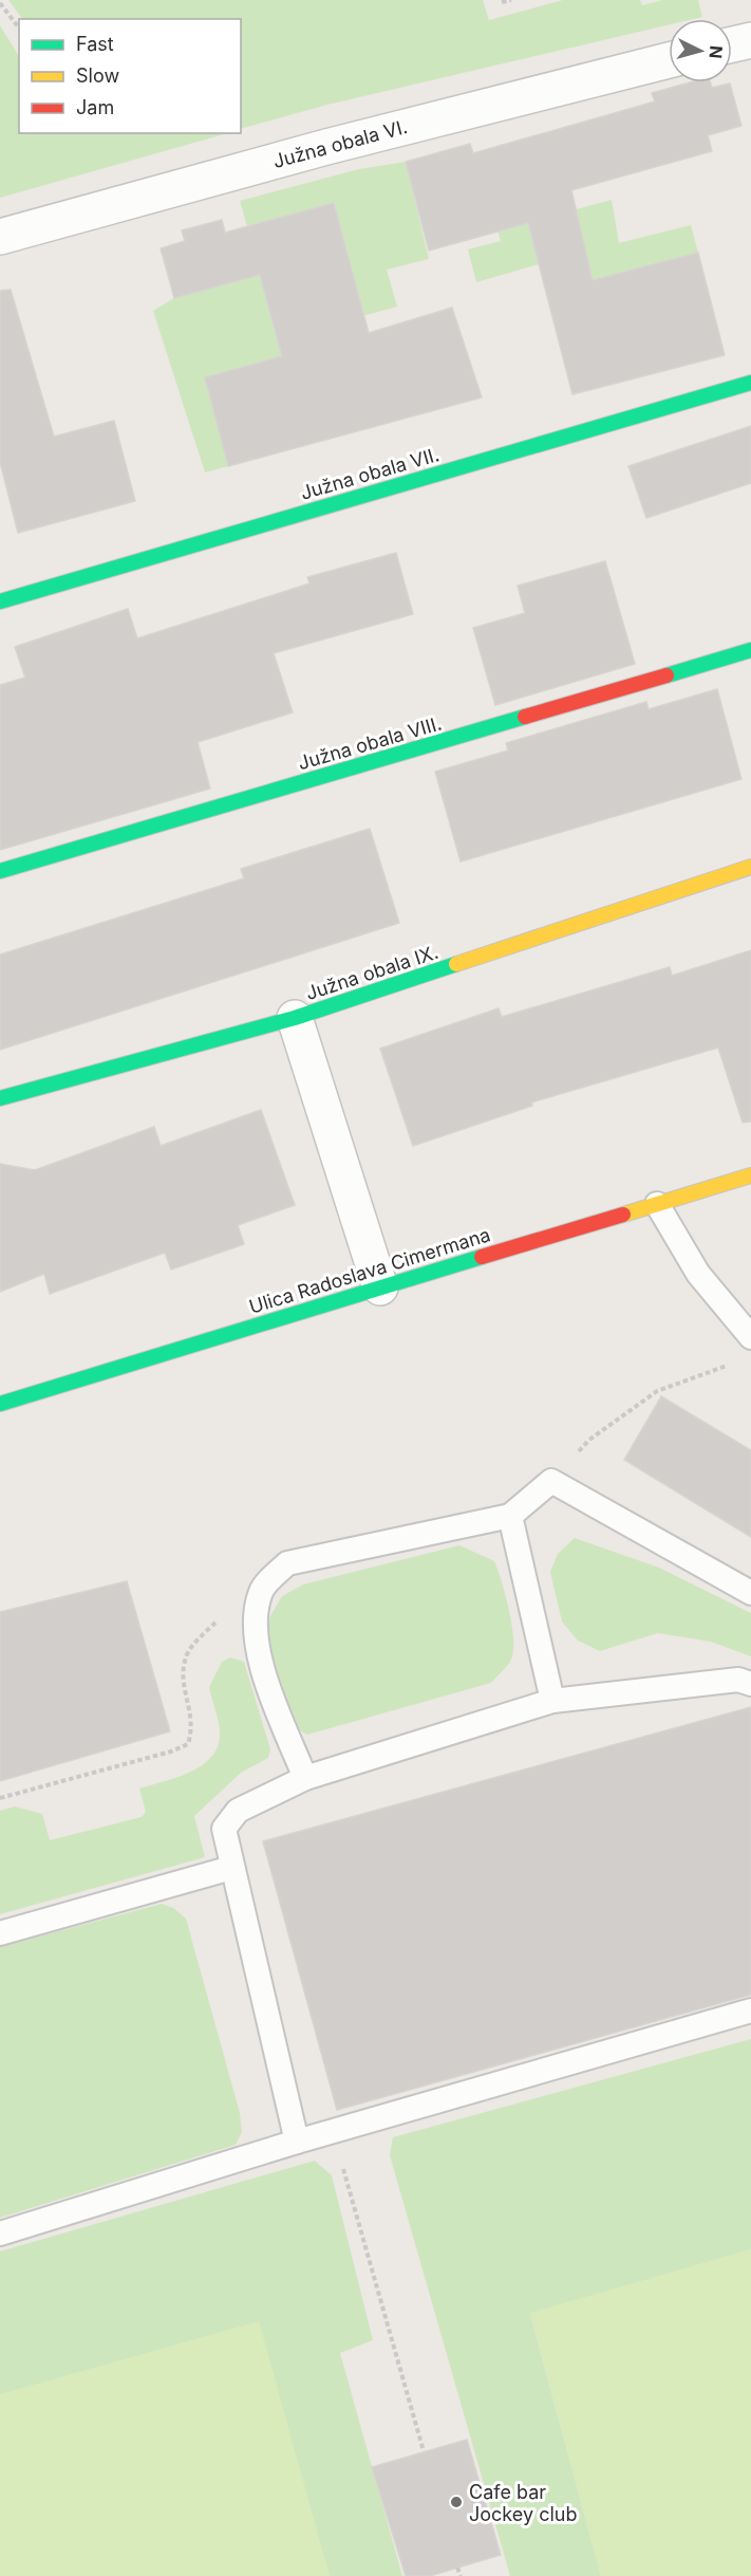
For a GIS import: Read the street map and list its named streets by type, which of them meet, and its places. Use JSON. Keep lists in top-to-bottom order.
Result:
{
  "streets": {
    "street": [
      "Južna obala VI.",
      "Južna obala VII.",
      "Južna obala VIII.",
      "Južna obala IX.",
      "Ulica Radoslava Cimermana"
    ]
  },
  "places": ["Cafe bar Jockey club"],
  "legend": ["Fast", "Slow", "Jam"],
  "north": "right"
}
